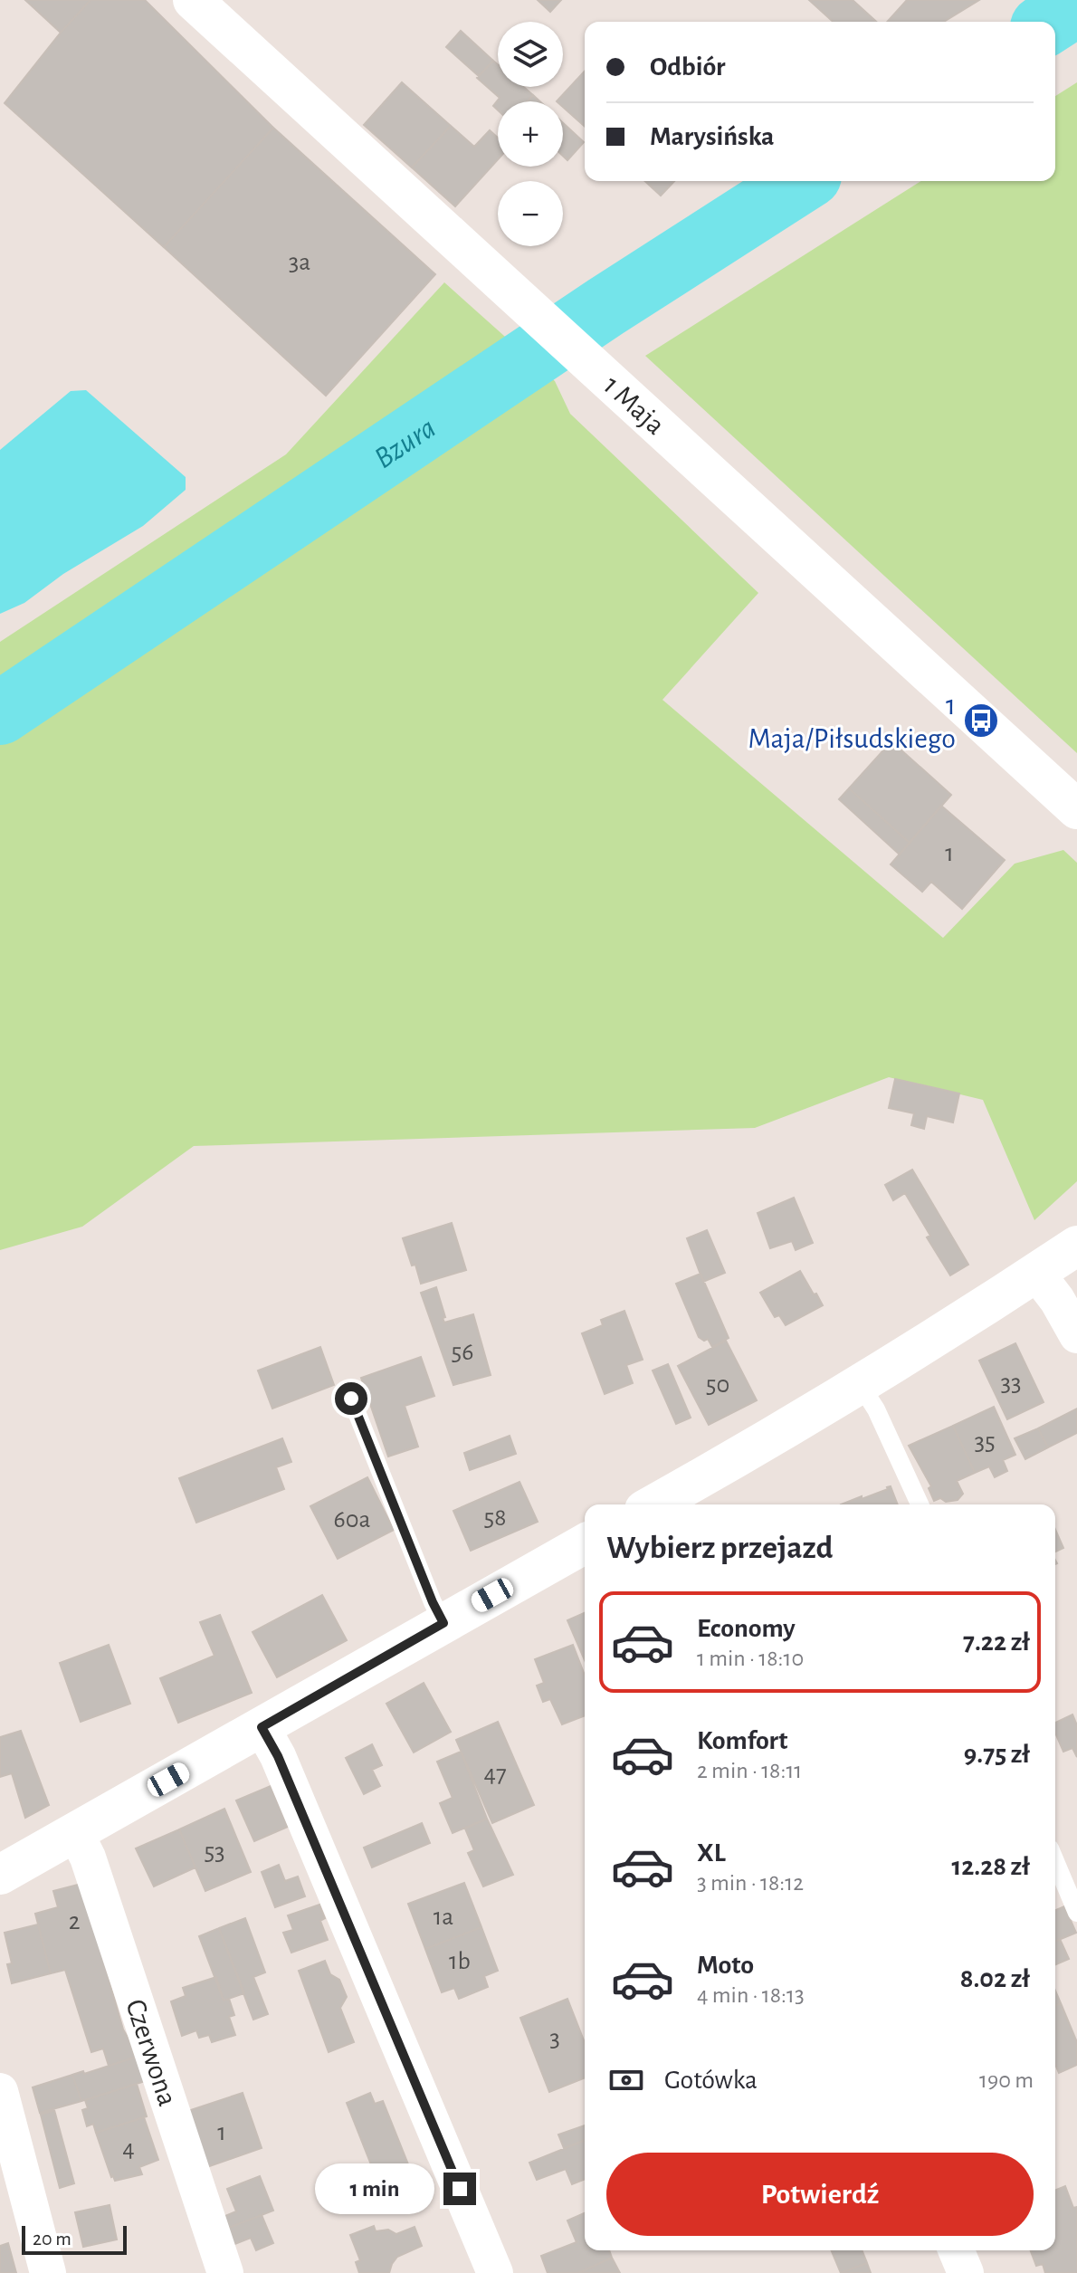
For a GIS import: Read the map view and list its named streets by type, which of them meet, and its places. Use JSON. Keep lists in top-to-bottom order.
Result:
{
  "streets": {
    "street": ["1 Maja", "Czerwona"]
  },
  "water": ["Bzura"],
  "places": {
    "bus stop": ["1 Maja/Piłsudskiego"]
  },
  "house_numbers": [
    "3a",
    "1",
    "56",
    "33",
    "50",
    "35",
    "58",
    "60a",
    "47",
    "53",
    "1a",
    "2",
    "1b",
    "3",
    "1",
    "4"
  ],
  "scale_bar": "20 m",
  "page": {
    "map_buttons": ["+", "−"],
    "banner": ["Odbiór", "Marysińska"],
    "heading": "Wybierz przejazd",
    "list": [
      {
        "name": "Economy",
        "note": "1 min · 18:10",
        "value": "7.22 zł"
      },
      {
        "name": "Komfort",
        "note": "2 min · 18:11",
        "value": "9.75 zł"
      },
      {
        "name": "XL",
        "note": "3 min · 18:12",
        "value": "12.28 zł"
      },
      {
        "name": "Moto",
        "note": "4 min · 18:13",
        "value": "8.02 zł"
      }
    ],
    "pay": ["Gotówka", "190 m"],
    "buttons": "Potwierdź",
    "bubble": "1 min",
    "scale": "20 m"
  }
}
